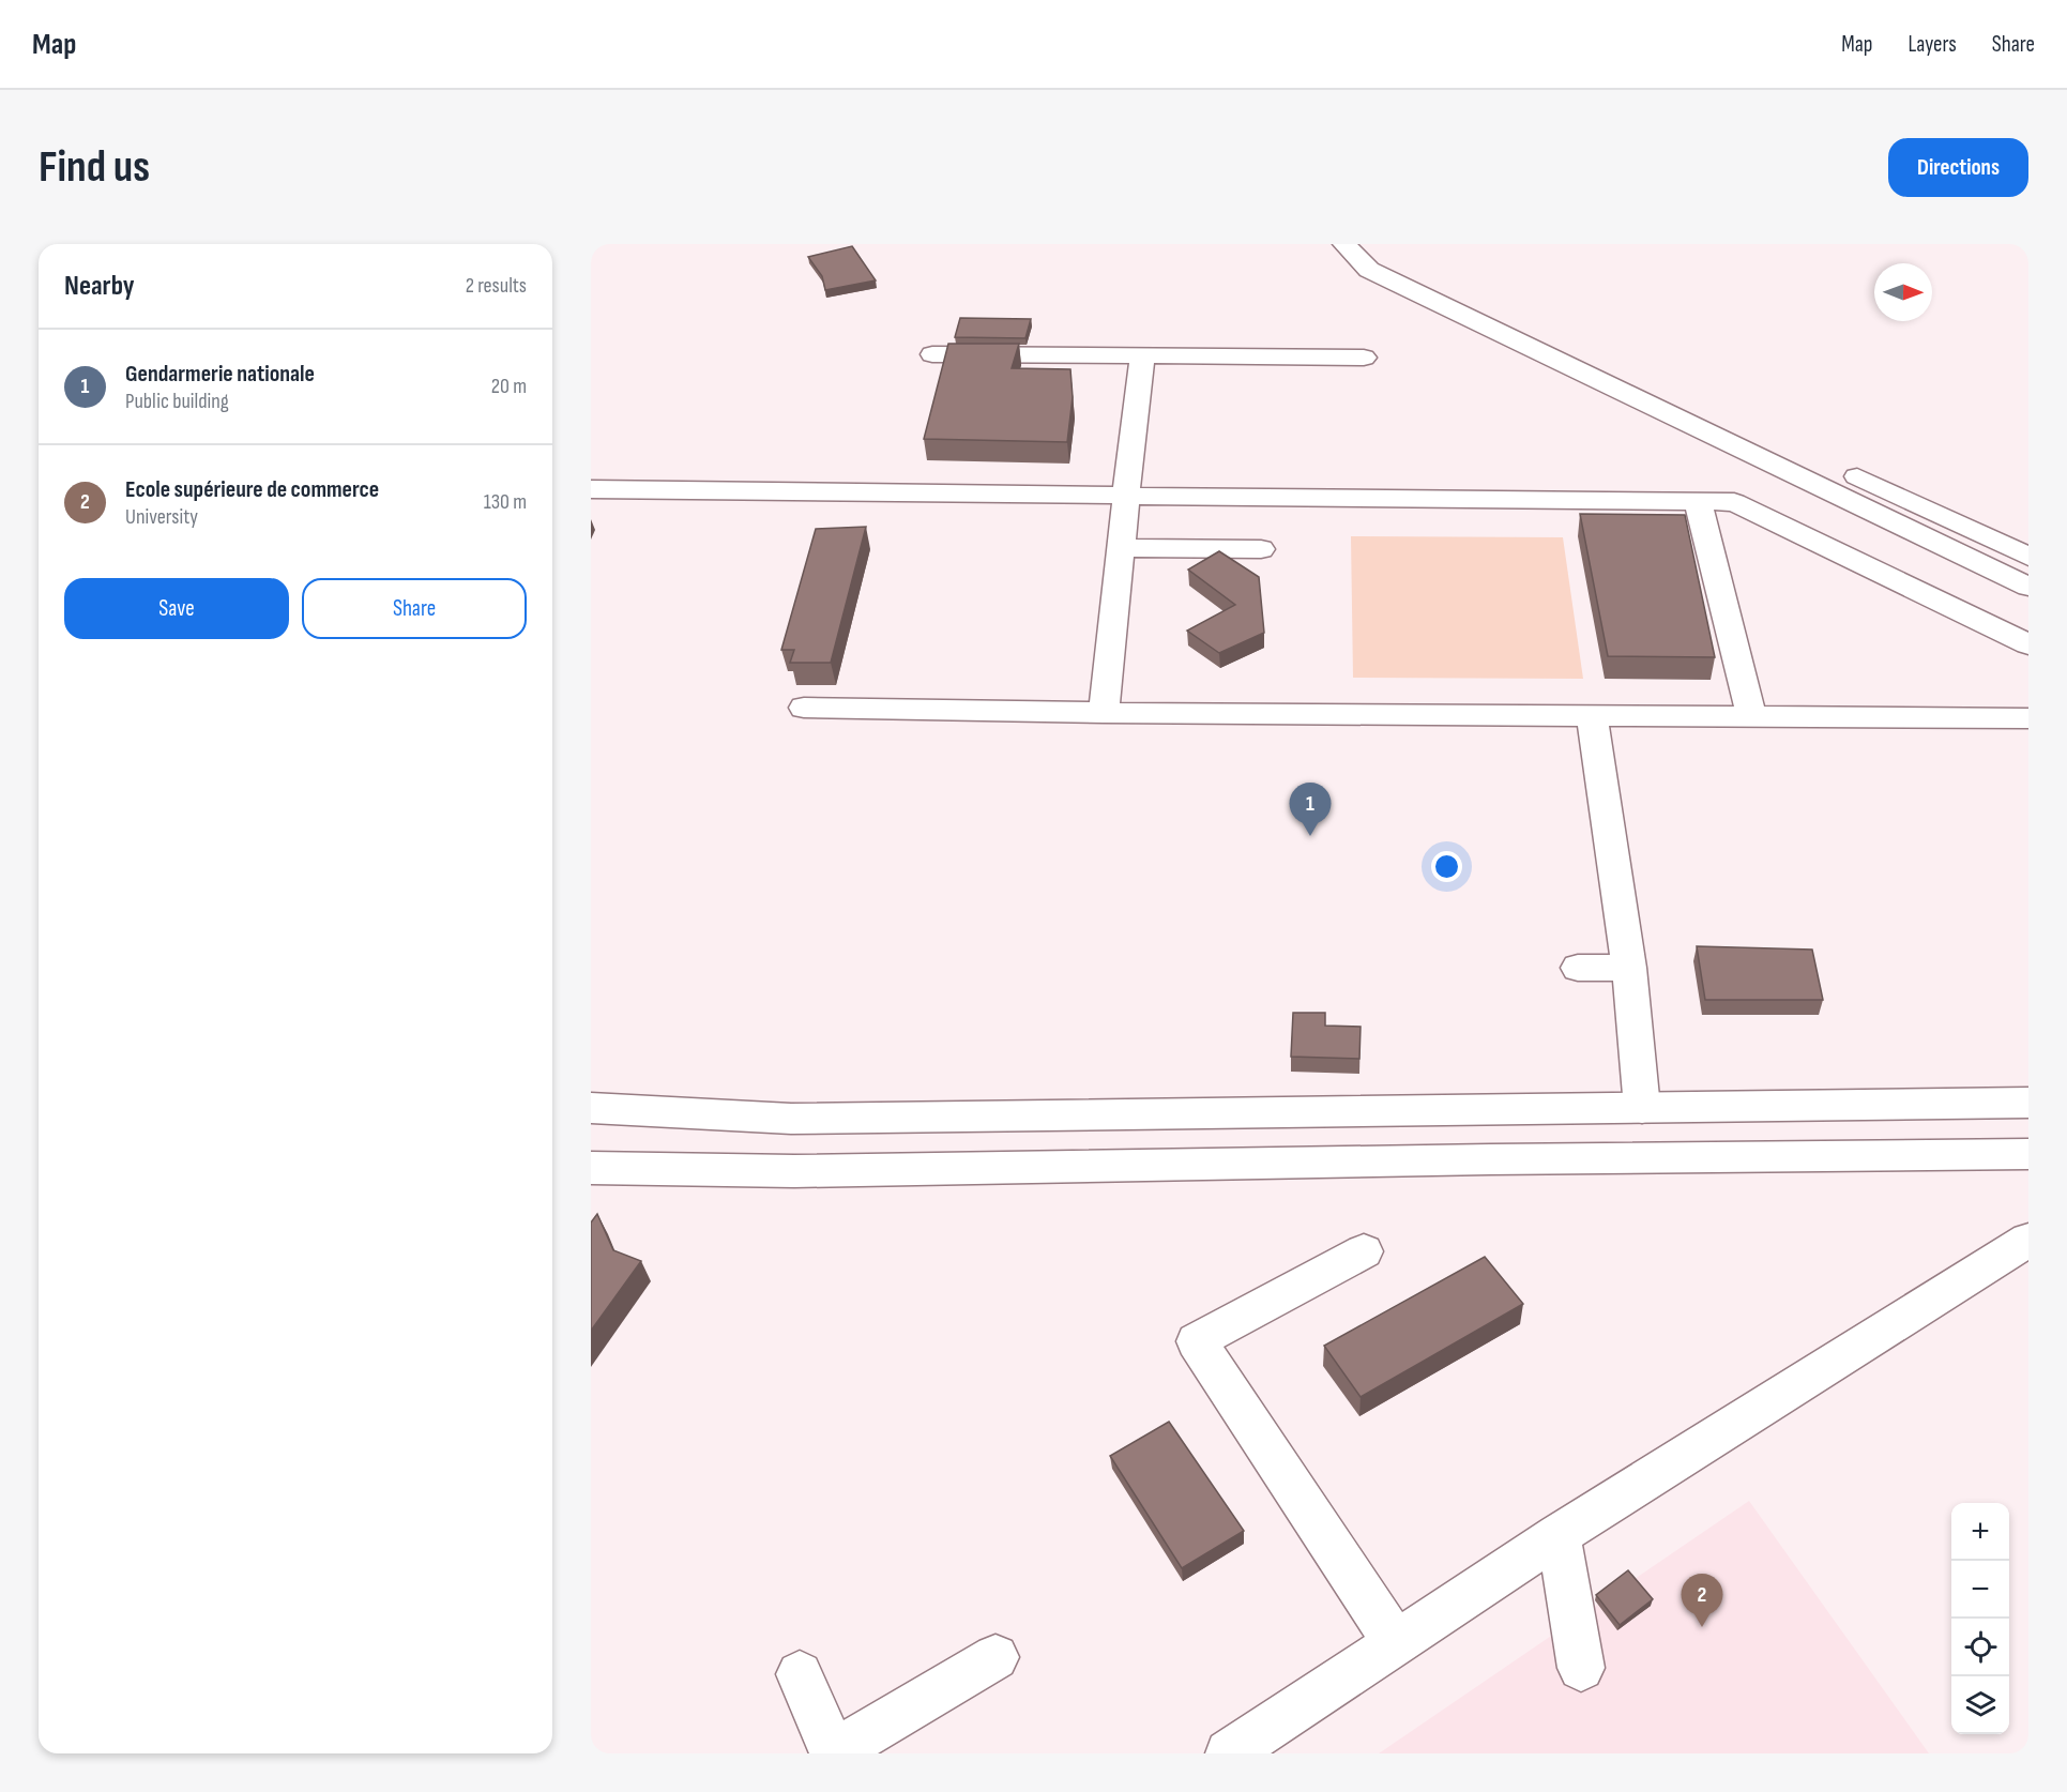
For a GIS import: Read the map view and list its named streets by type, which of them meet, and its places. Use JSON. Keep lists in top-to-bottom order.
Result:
{
  "north": "right",
  "page": {
    "header": "Map",
    "nav": ["Map", "Layers", "Share"],
    "buttons": [
      "Directions",
      ["Save", "Share"]
    ],
    "title": "Find us",
    "heading": ["Nearby", "2 results"],
    "list": [
      {
        "mark": "1",
        "name": "Gendarmerie nationale",
        "note": "Public building",
        "value": "20 m"
      },
      {
        "mark": "2",
        "name": "Ecole supérieure de commerce",
        "note": "University",
        "value": "130 m"
      }
    ],
    "pins": ["1", "2"],
    "map_buttons": ["+", "−"]
  }
}
